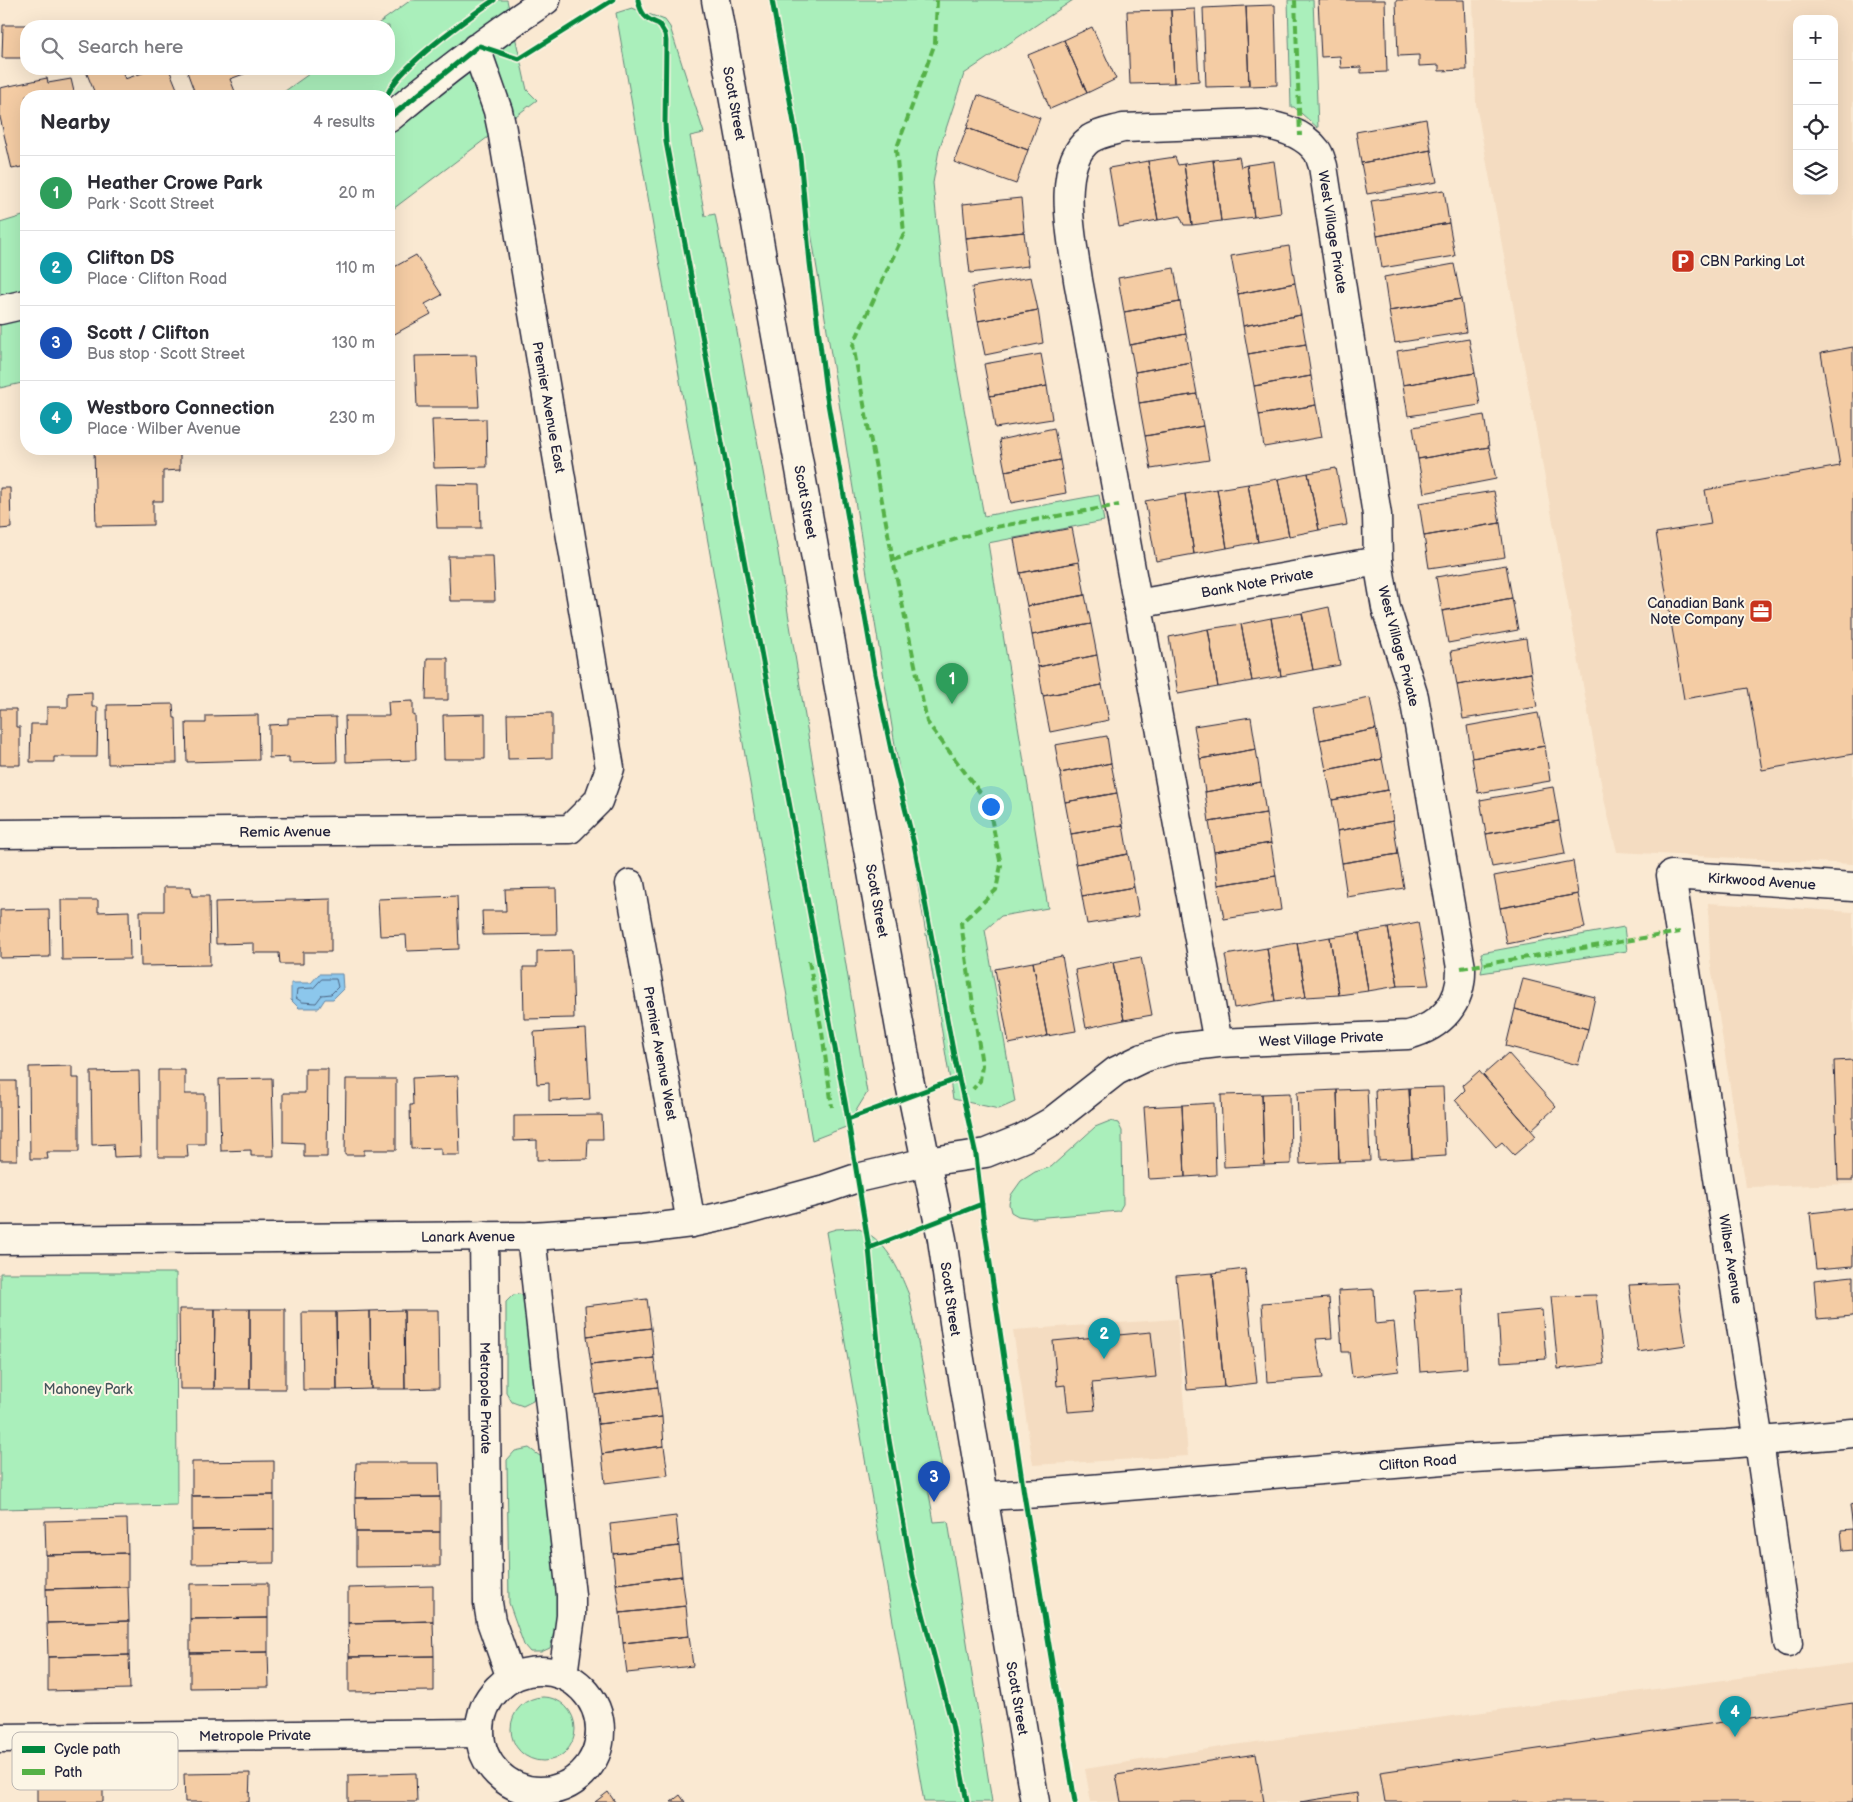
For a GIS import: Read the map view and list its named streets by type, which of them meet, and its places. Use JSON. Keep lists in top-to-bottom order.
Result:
{
  "streets": {
    "street": [
      "Scott Street",
      "West Village Private",
      "Premier Avenue East",
      "Bank Note Private",
      "Remic Avenue",
      "Kirkwood Avenue",
      "Premier Avenue West",
      "Lanark Avenue",
      "Wilber Avenue",
      "Metropole Private",
      "Clifton Road"
    ]
  },
  "crossings": [
    ["Scott Street", "West Village Private"],
    ["Scott Street", "Lanark Avenue"],
    ["Scott Street", "Clifton Road"],
    ["West Village Private", "Bank Note Private"],
    ["West Village Private", "Lanark Avenue"],
    ["Premier Avenue East", "Remic Avenue"],
    ["Kirkwood Avenue", "Wilber Avenue"],
    ["Premier Avenue West", "Lanark Avenue"],
    ["Lanark Avenue", "Metropole Private"],
    ["Wilber Avenue", "Clifton Road"]
  ],
  "parks": ["Mahoney Park"],
  "places": {
    "parking": ["CBN Parking Lot"],
    "office": ["Canadian Bank Note Company"]
  },
  "legend": ["Cycle path", "Path"],
  "page": {
    "map_buttons": ["+", "−"],
    "search": "Search here",
    "heading": ["Nearby", "4 results"],
    "list": [
      {
        "mark": "1",
        "name": "Heather Crowe Park",
        "note": "Park · Scott Street",
        "value": "20 m"
      },
      {
        "mark": "2",
        "name": "Clifton DS",
        "note": "Place · Clifton Road",
        "value": "110 m"
      },
      {
        "mark": "3",
        "name": "Scott / Clifton",
        "note": "Bus stop · Scott Street",
        "value": "130 m"
      },
      {
        "mark": "4",
        "name": "Westboro Connection",
        "note": "Place · Wilber Avenue",
        "value": "230 m"
      }
    ],
    "pins": [
      "1",
      "2",
      "3",
      "4"
    ]
  }
}
